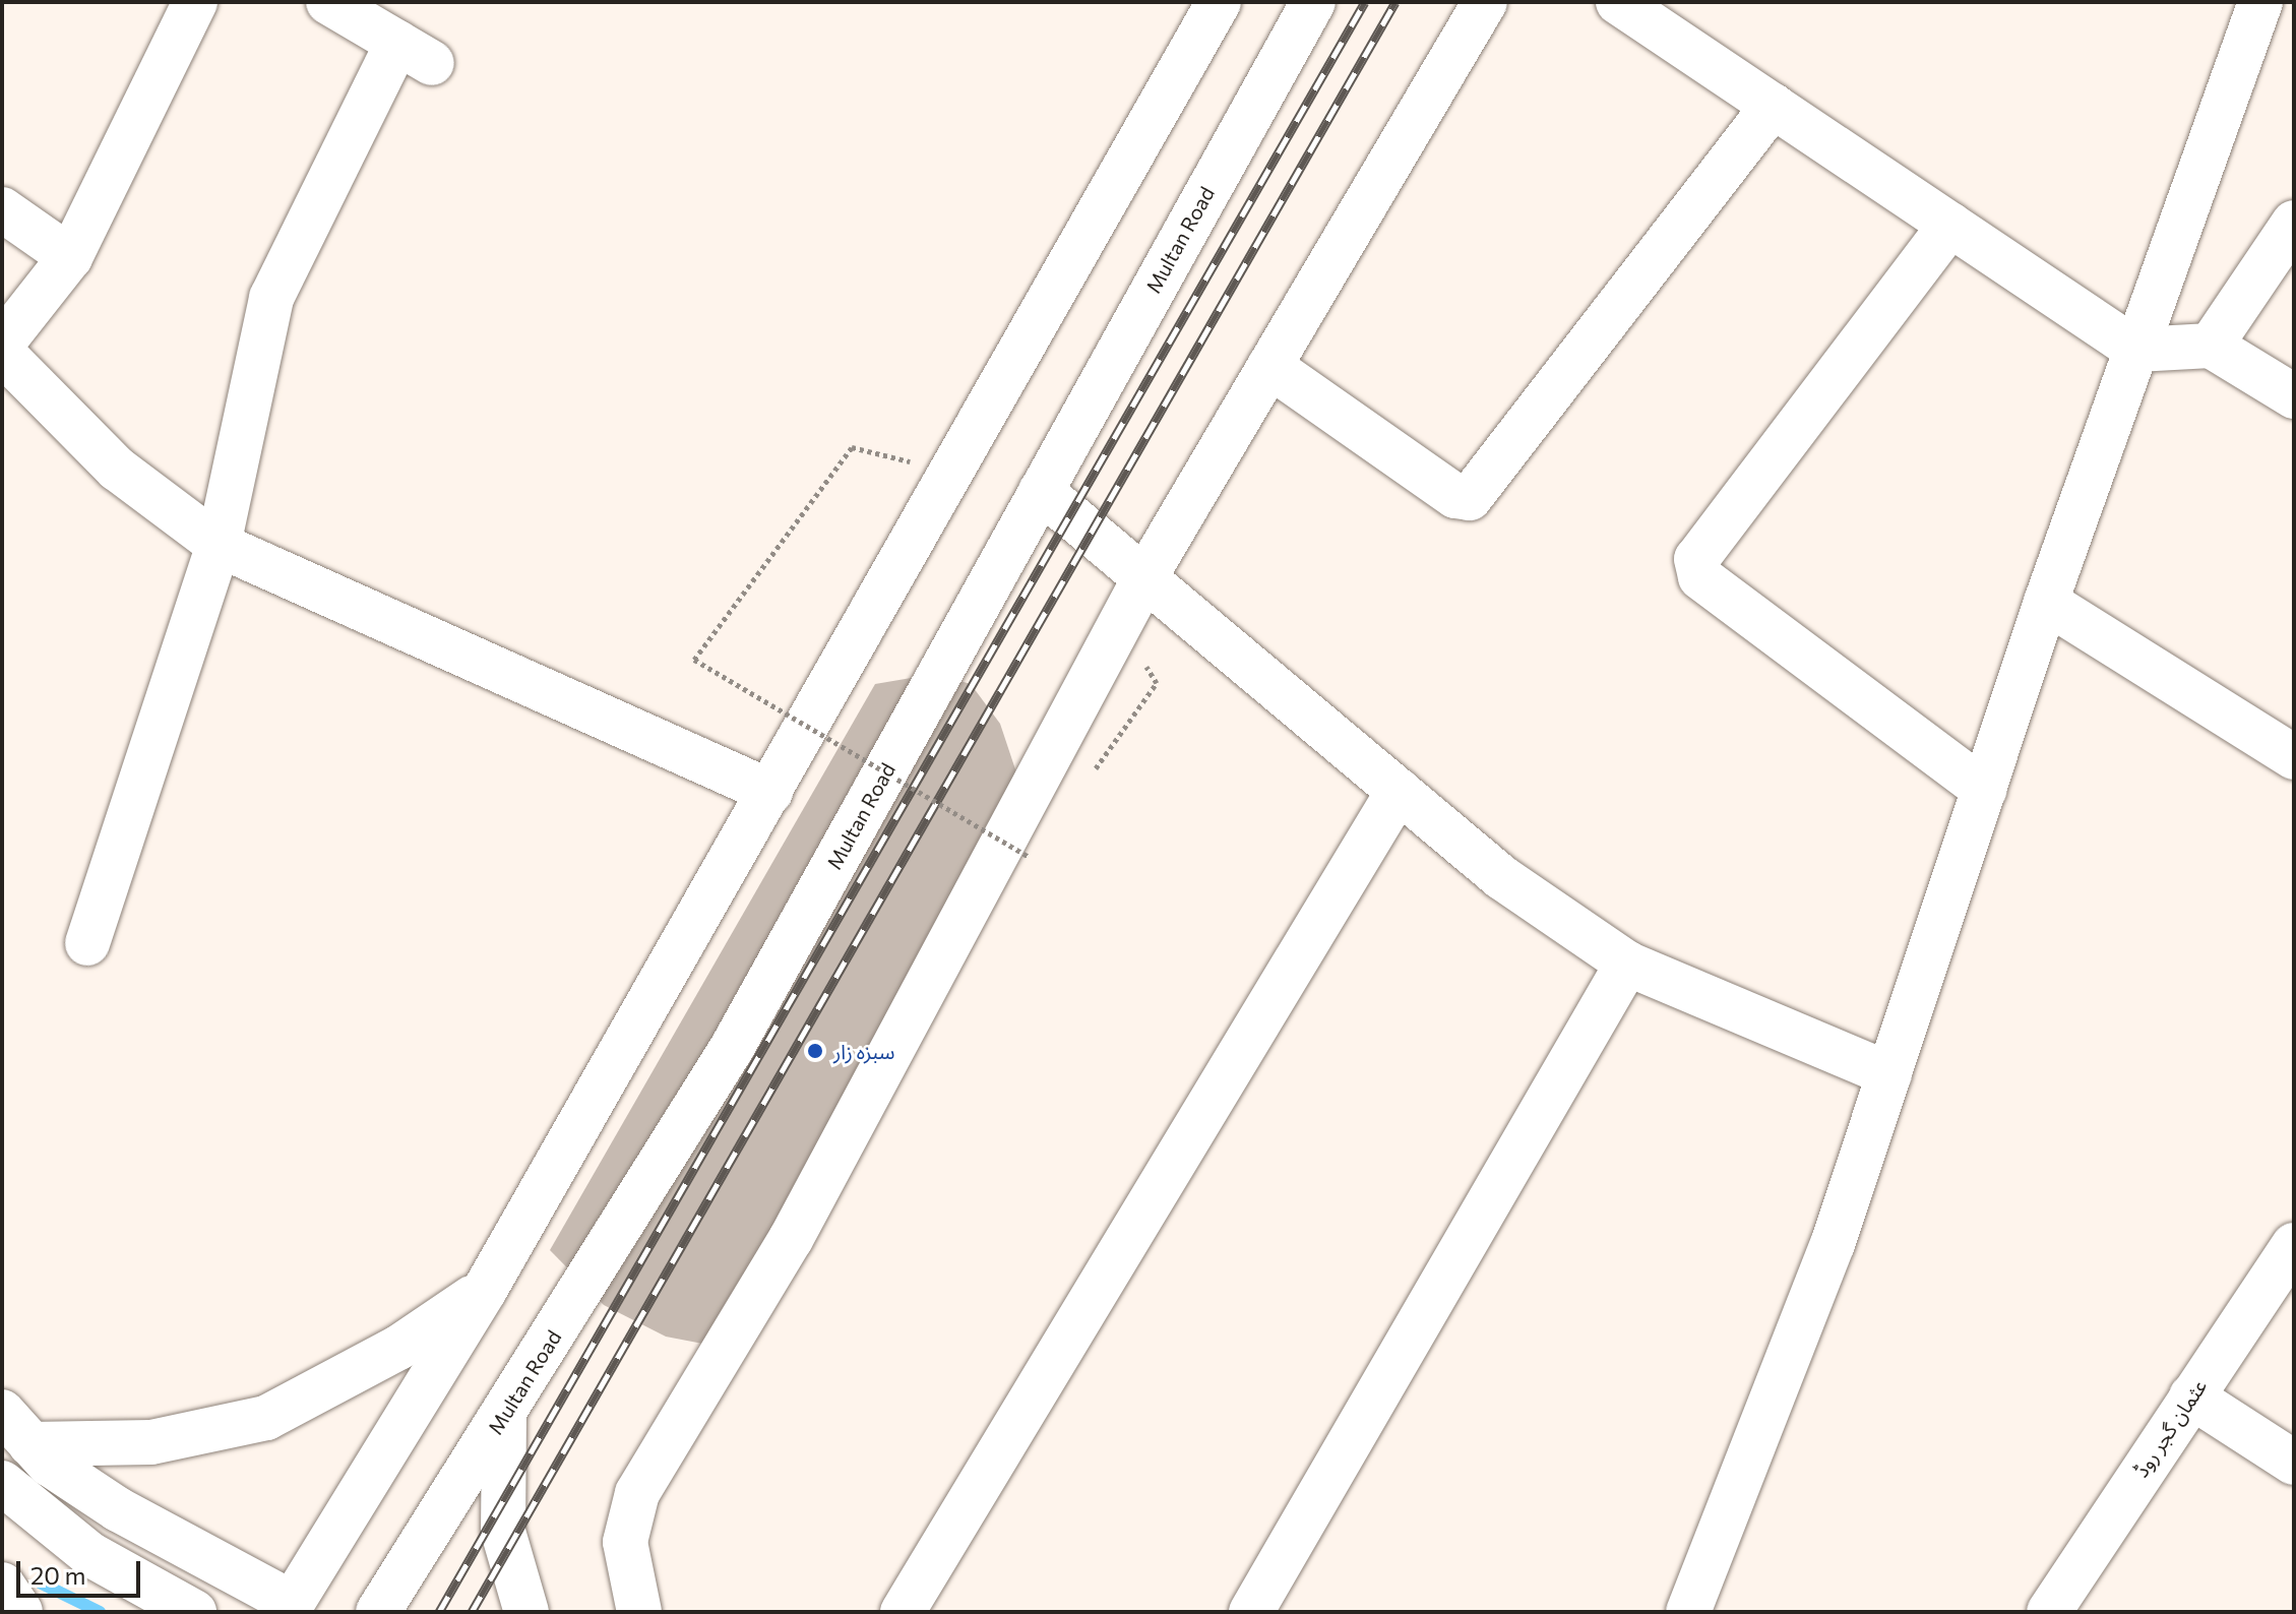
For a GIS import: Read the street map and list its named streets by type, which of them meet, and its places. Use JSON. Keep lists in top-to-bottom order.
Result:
{
  "streets": {
    "street": ["Multan Road", "عثمان گجر روڈ"]
  },
  "places": ["سبزہ زار"],
  "scale_bar": "20 m"
}
